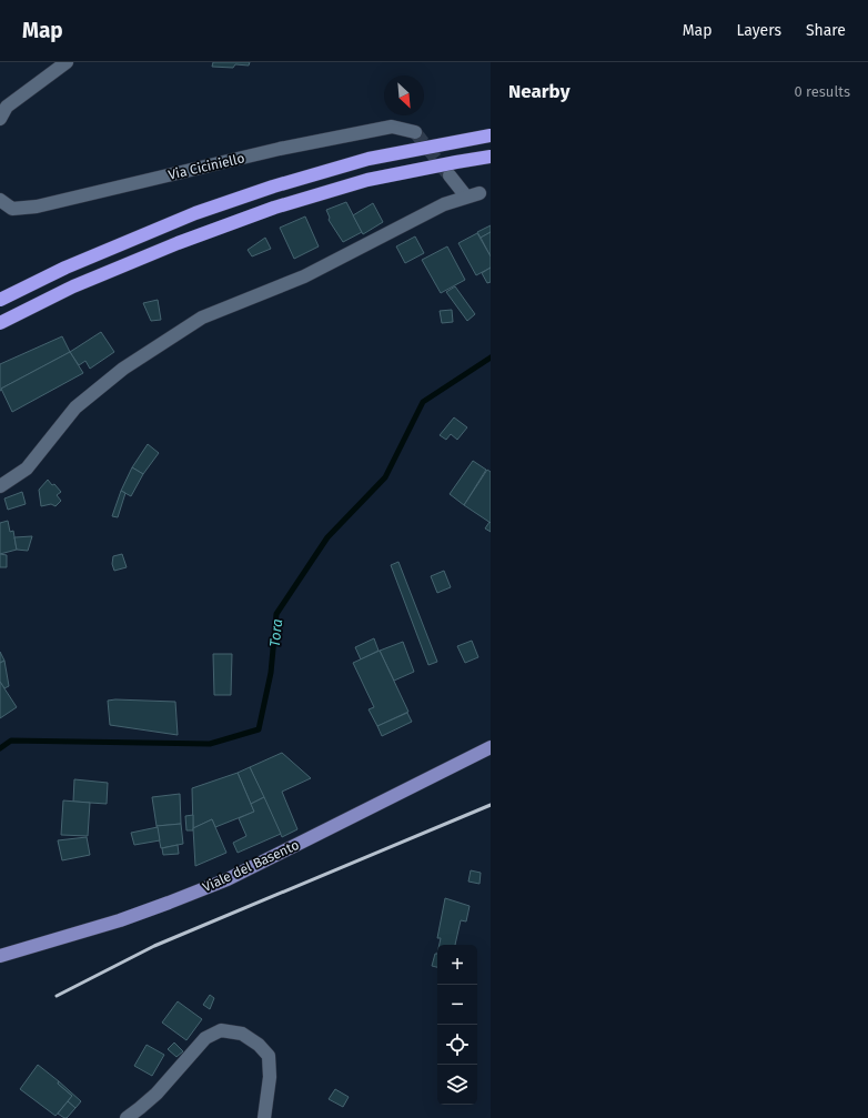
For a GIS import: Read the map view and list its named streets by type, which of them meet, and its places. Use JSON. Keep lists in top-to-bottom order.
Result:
{
  "streets": {
    "main road": ["Viale del Basento"],
    "street": ["Via Ciciniello"]
  },
  "water": ["Tora"],
  "north": "bottom right",
  "page": {
    "header": "Map",
    "nav": ["Map", "Layers", "Share"],
    "heading": ["Nearby", "0 results"],
    "map_buttons": ["+", "−"]
  }
}
